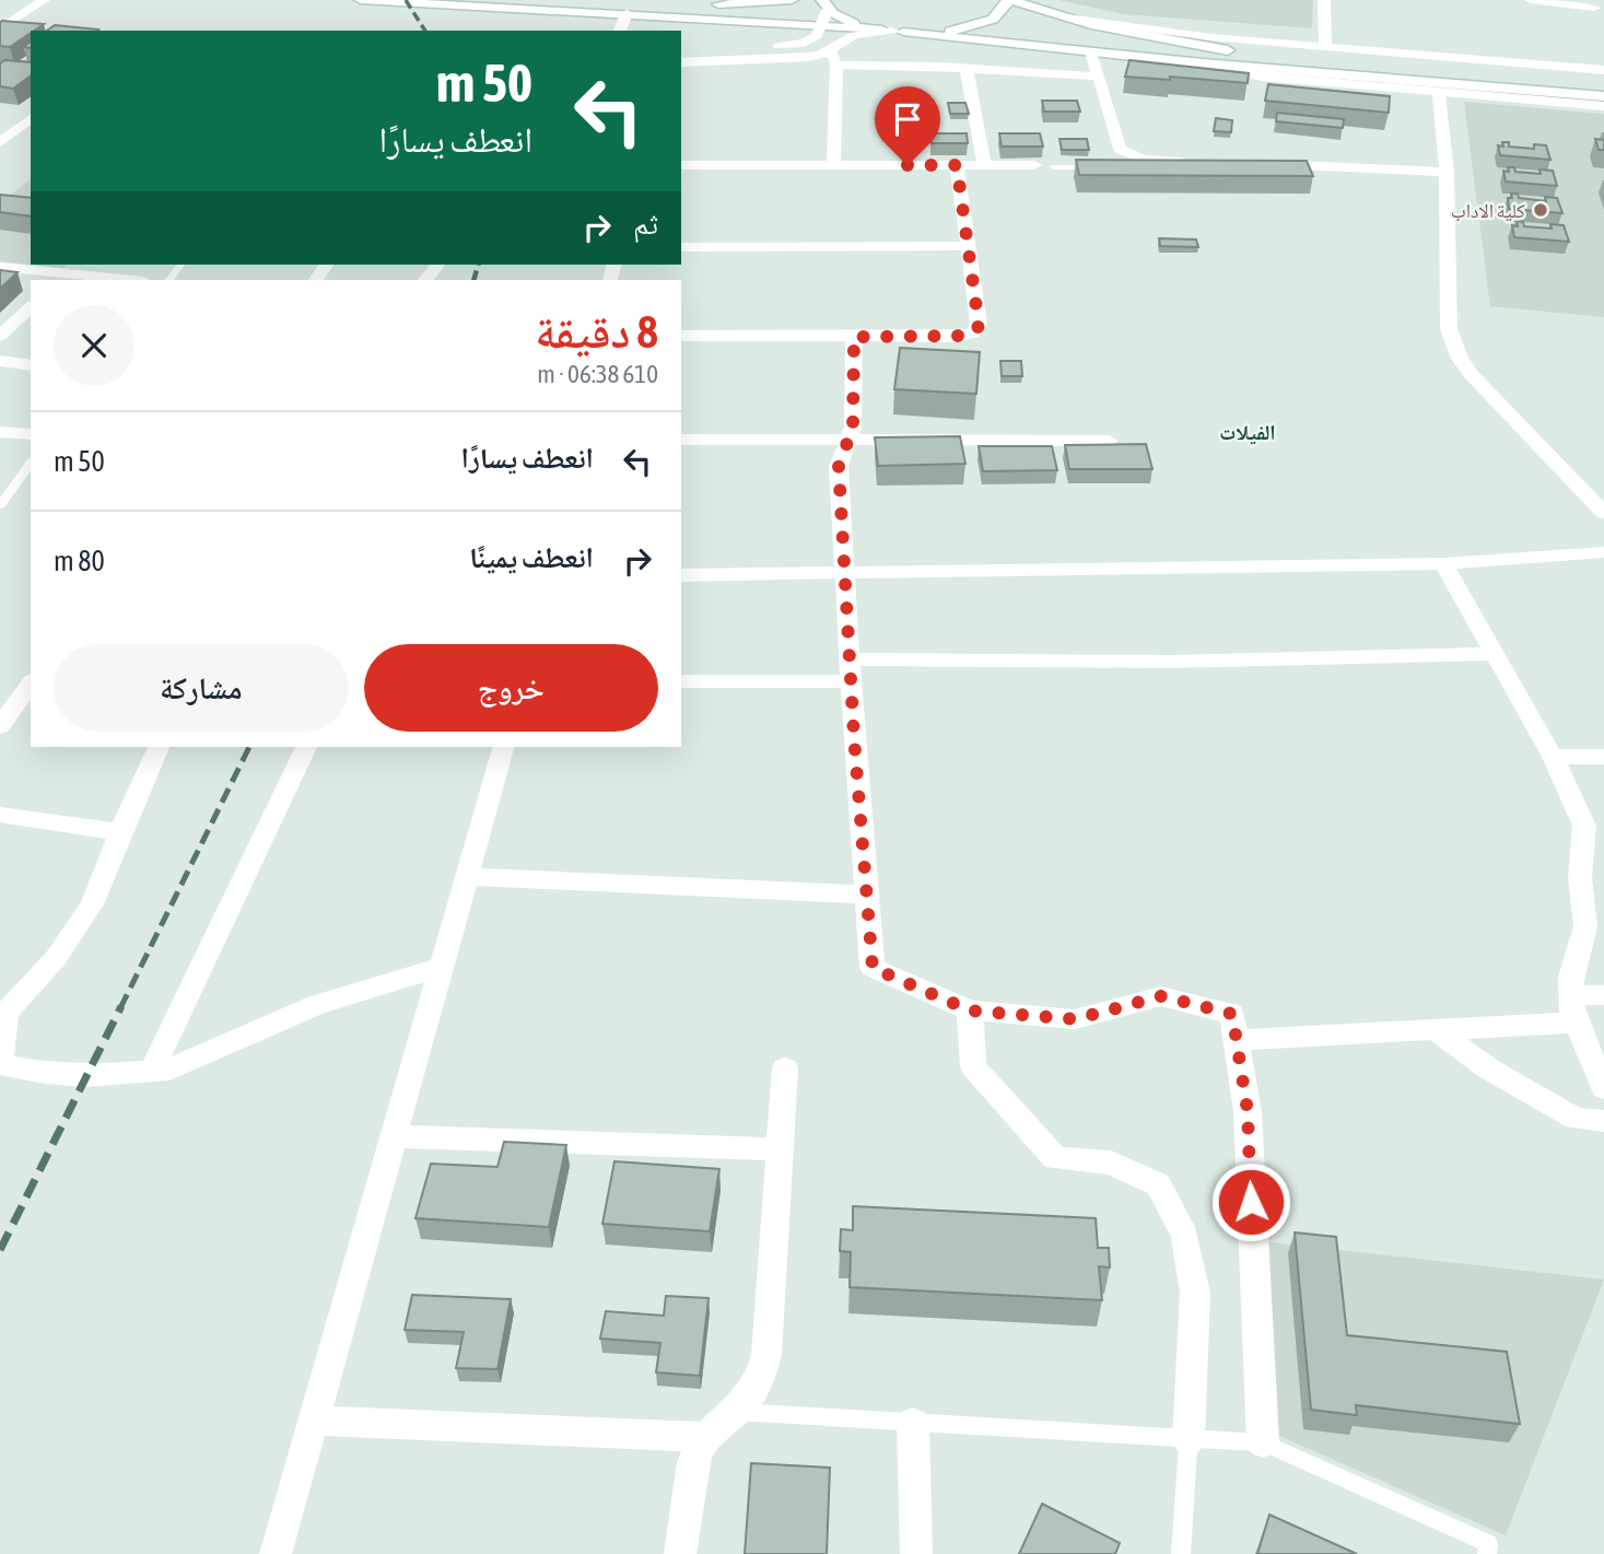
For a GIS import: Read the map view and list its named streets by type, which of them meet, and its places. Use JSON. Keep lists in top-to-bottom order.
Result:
{
  "districts": ["الفيلات"],
  "places": ["كلية الاداب"],
  "page": {
    "turn": ["50 m", "انعطف يسارًا"],
    "then": "ثم",
    "heading": ["8 دقيقة", "610 m · 06:38"],
    "list": [
      {
        "name": "انعطف يسارًا",
        "value": "50 m"
      },
      {
        "name": "انعطف يمينًا",
        "value": "80 m"
      }
    ],
    "buttons": ["خروج", "مشاركة"]
  }
}
